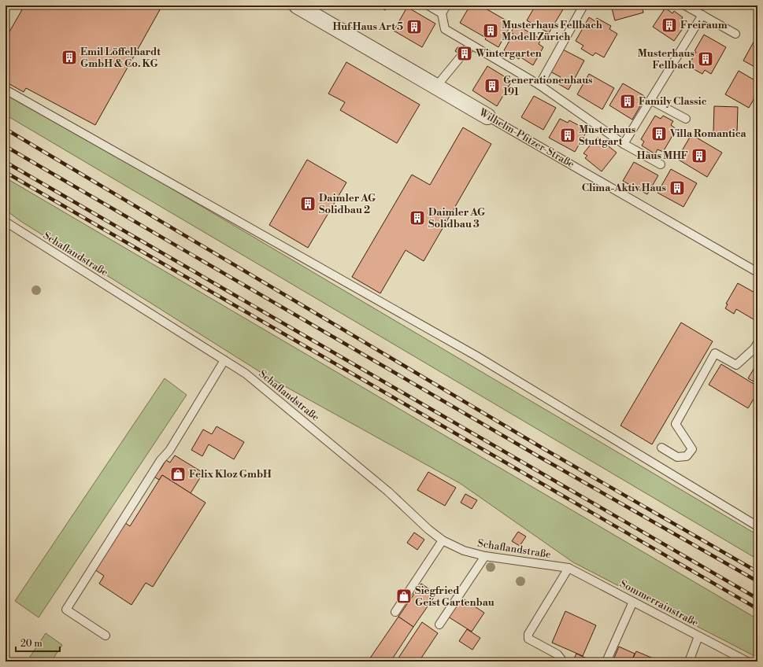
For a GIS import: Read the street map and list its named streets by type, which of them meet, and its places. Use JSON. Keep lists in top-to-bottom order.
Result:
{
  "streets": {
    "street": ["Wilhelm-Pfitzer-Straße"],
    "lane": ["Schaflandstraße", "Sommerrainstraße"]
  },
  "crossings": [
    ["Schaflandstraße", "Sommerrainstraße"]
  ],
  "places": {
    "building": [
      "Freiraum",
      "Huf Haus Art 5",
      "Musterhaus Fellbach Modell Zürich",
      "Wintergarten",
      "Emil Löffelhardt GmbH & Co. KG",
      "Musterhaus Fellbach",
      "Generationenhaus 191",
      "Family Classic",
      "Villa Romantica",
      "Musterhaus Stuttgart",
      "Haus MHF",
      "Clima-Aktiv Haus",
      "Daimler AG Solidbau 2",
      "Daimler AG Solidbau 3"
    ],
    "shop": ["Felix Kloz GmbH", "Siegfried Geist Gartenbau"]
  },
  "scale_bar": "20 m"
}
